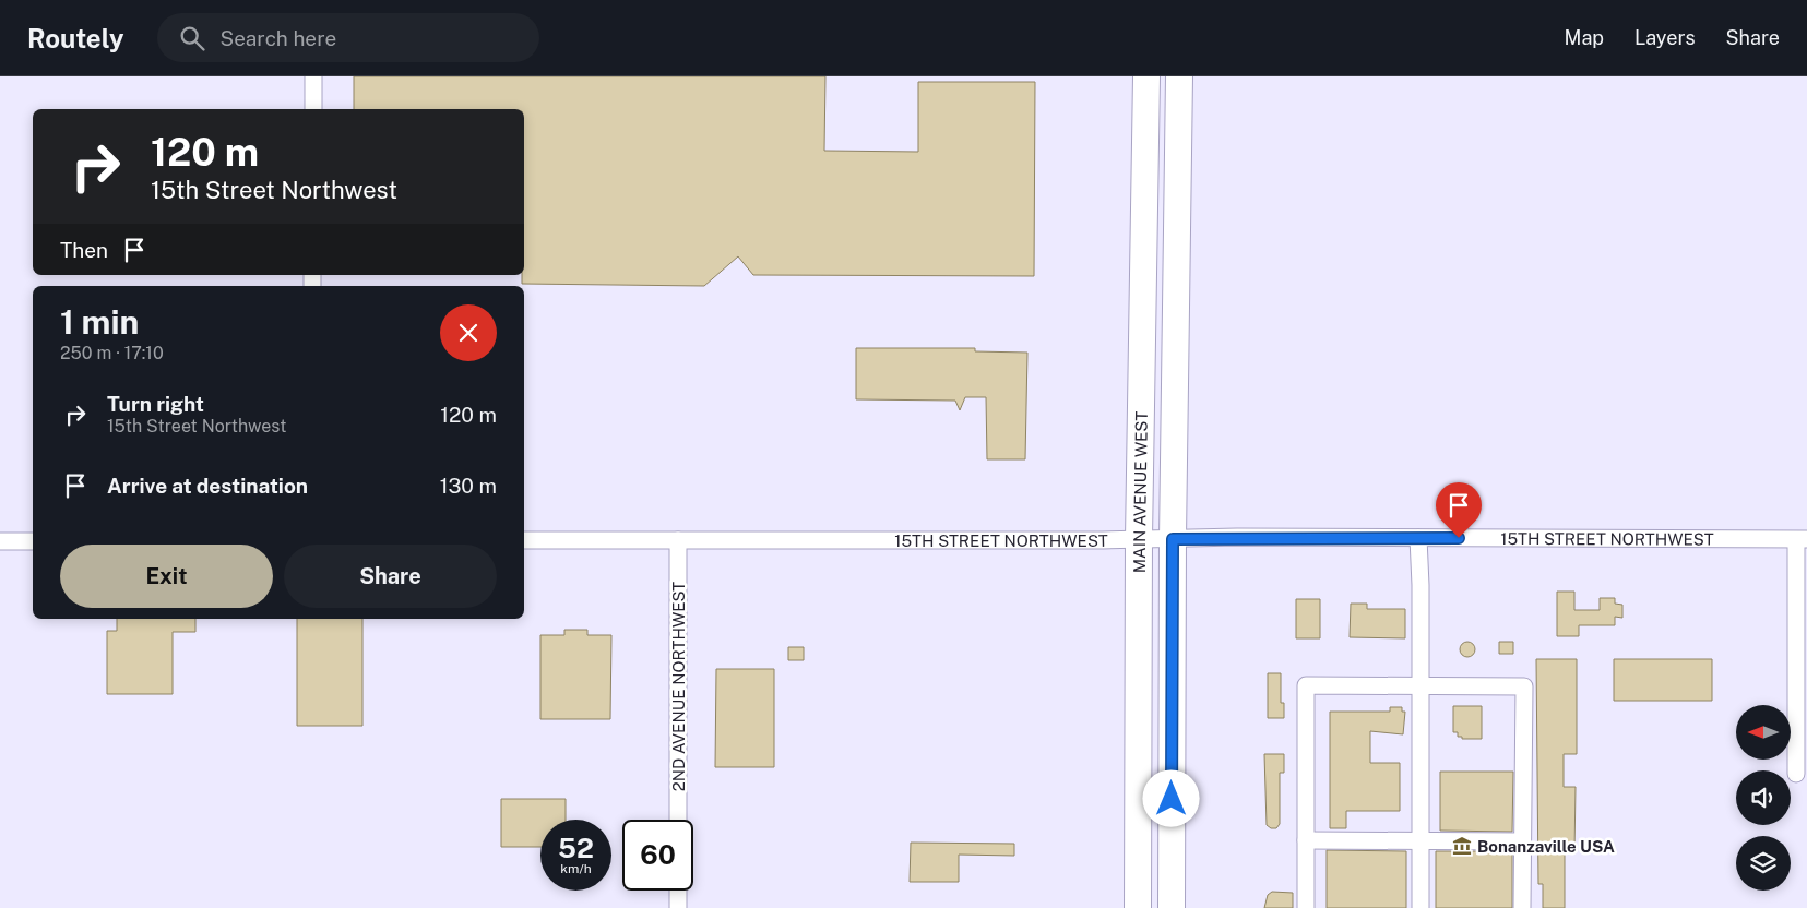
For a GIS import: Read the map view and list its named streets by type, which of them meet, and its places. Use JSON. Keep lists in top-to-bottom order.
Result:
{
  "streets": {
    "main road": ["MAIN AVENUE WEST"],
    "street": ["15TH STREET NORTHWEST", "2ND AVENUE NORTHWEST"]
  },
  "crossings": [
    ["MAIN AVENUE WEST", "15TH STREET NORTHWEST"],
    ["15TH STREET NORTHWEST", "2ND AVENUE NORTHWEST"]
  ],
  "places": {
    "museum": ["Bonanzaville USA"]
  },
  "north": "left",
  "page": {
    "header": "Routely",
    "search": "Search here",
    "nav": ["Map", "Layers", "Share"],
    "turn": ["120 m", "15th Street Northwest"],
    "then": "Then",
    "heading": ["1 min", "250 m · 17:10"],
    "list": [
      {
        "name": "Turn right",
        "note": "15th Street Northwest",
        "value": "120 m"
      },
      {
        "name": "Arrive at destination",
        "value": "130 m"
      }
    ],
    "buttons": ["Exit", "Share"],
    "speed": "52 km/h",
    "limit": "60"
  }
}
